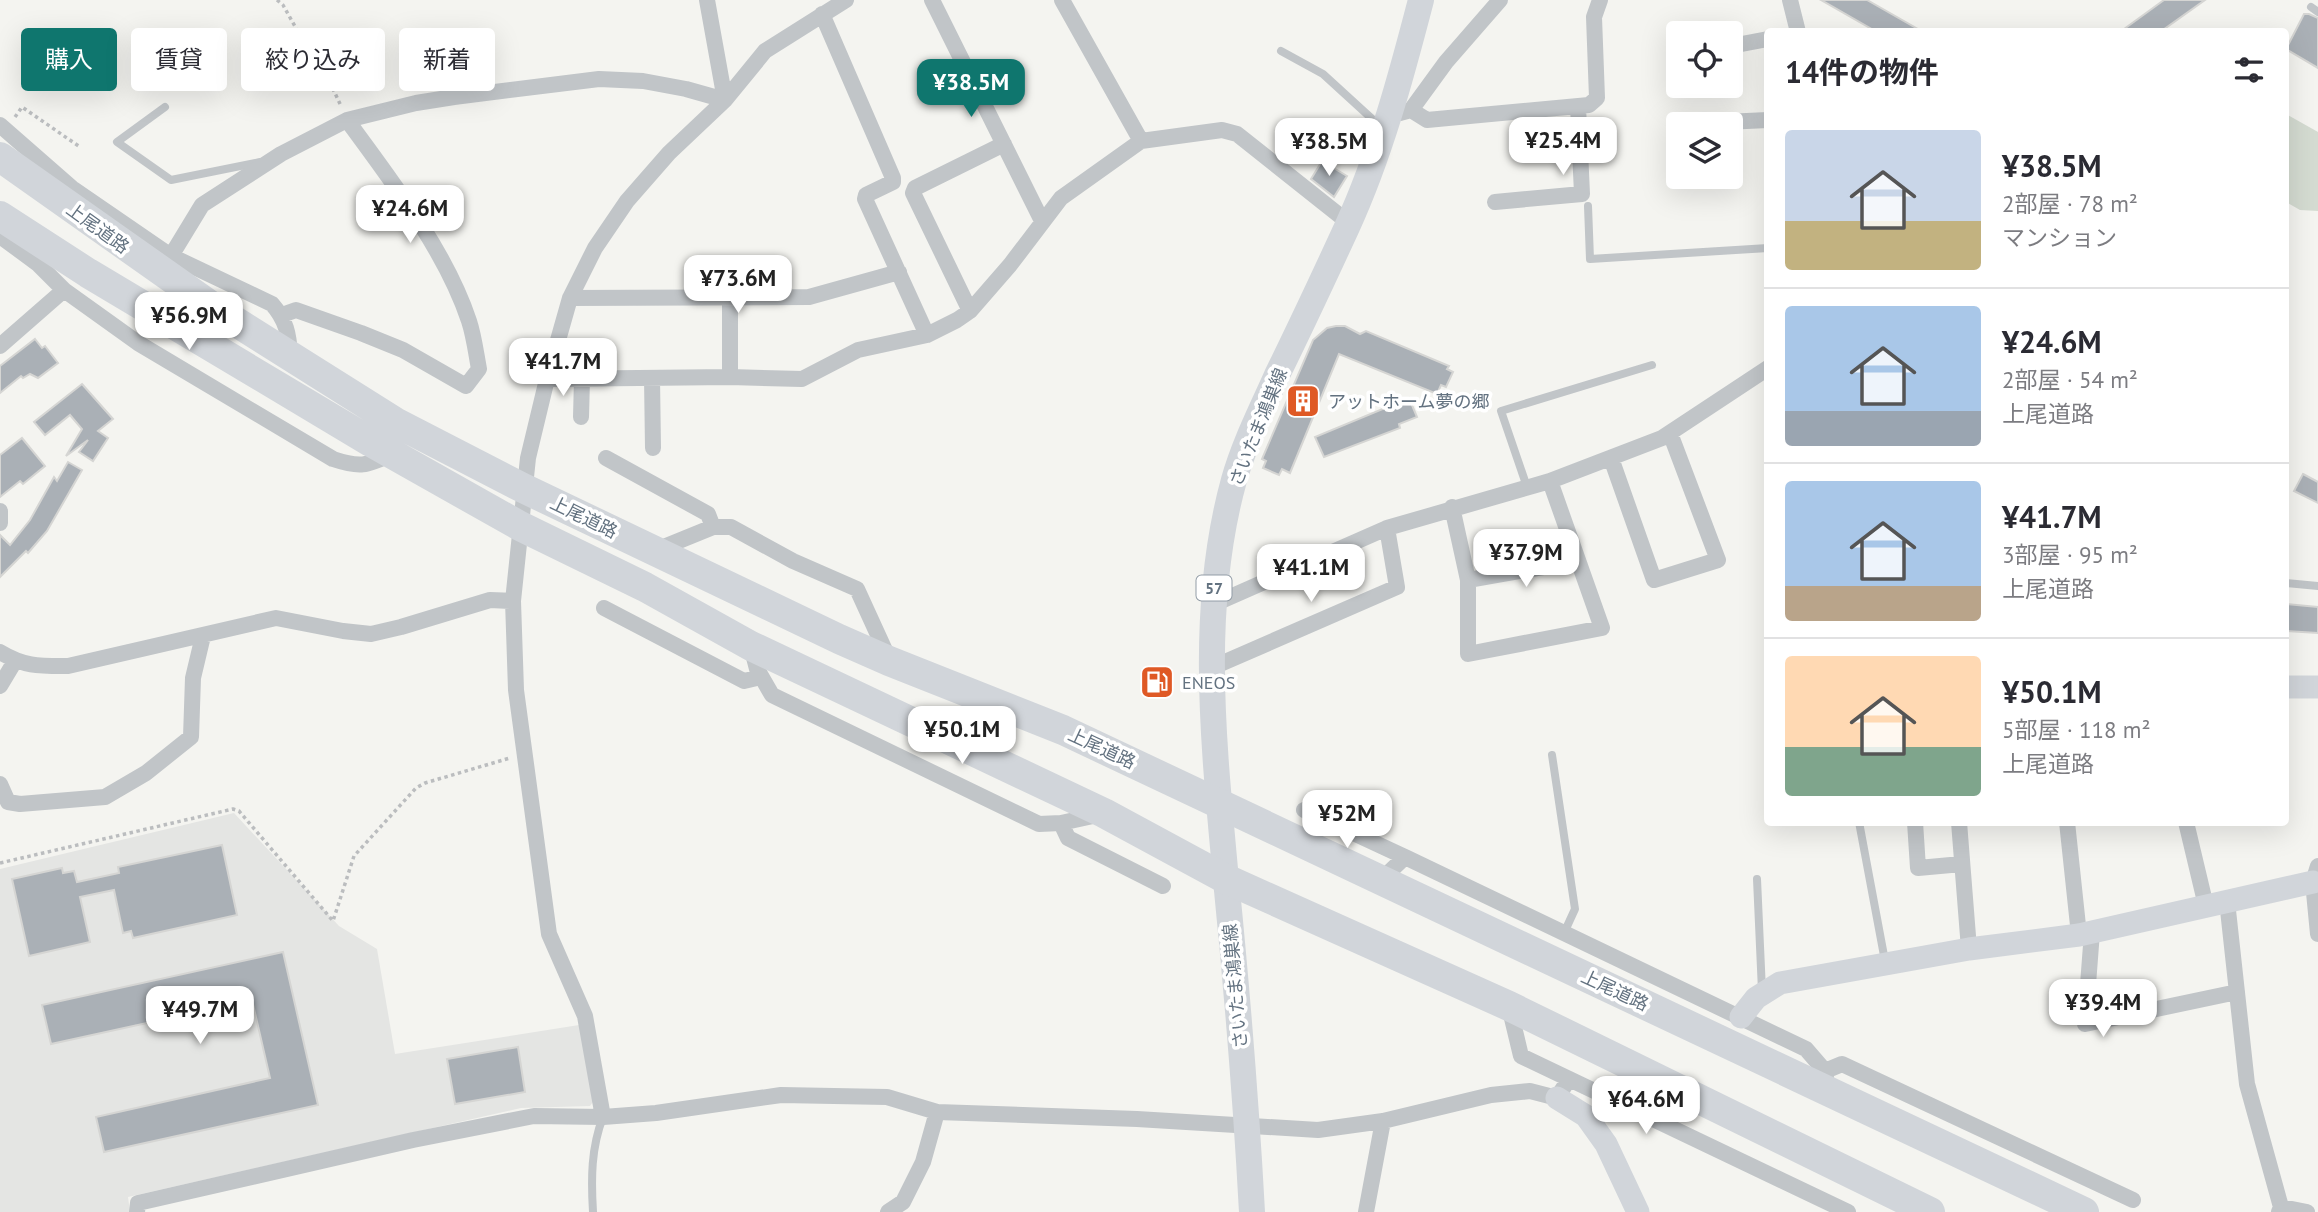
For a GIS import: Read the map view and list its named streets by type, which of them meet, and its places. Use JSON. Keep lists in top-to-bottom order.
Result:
{
  "streets": {
    "highway": ["上尾道路"],
    "main road": ["さいたま鴻巣線", "57"]
  },
  "crossings": [
    ["上尾道路", "さいたま鴻巣線"]
  ],
  "places": {
    "building": ["アットホーム夢の郷"],
    "fuel station": ["ENEOS"]
  },
  "page": {
    "chip": [
      "購入",
      "賃貸",
      "絞り込み",
      "新着"
    ],
    "heading": "14件の物件",
    "price": [
      "¥38.5M",
      "¥25.4M",
      "¥38.5M",
      "¥24.6M",
      "¥73.6M",
      "¥56.9M",
      "¥41.7M",
      "¥37.9M",
      "¥41.1M",
      "¥50.1M",
      "¥52M",
      "¥39.4M",
      "¥49.7M",
      "¥64.6M"
    ],
    "list": [
      {
        "name": "¥38.5M",
        "note": "2部屋 · 78 m² · マンション"
      },
      {
        "name": "¥24.6M",
        "note": "2部屋 · 54 m² · 上尾道路"
      },
      {
        "name": "¥41.7M",
        "note": "3部屋 · 95 m² · 上尾道路"
      },
      {
        "name": "¥50.1M",
        "note": "5部屋 · 118 m² · 上尾道路"
      }
    ]
  }
}
